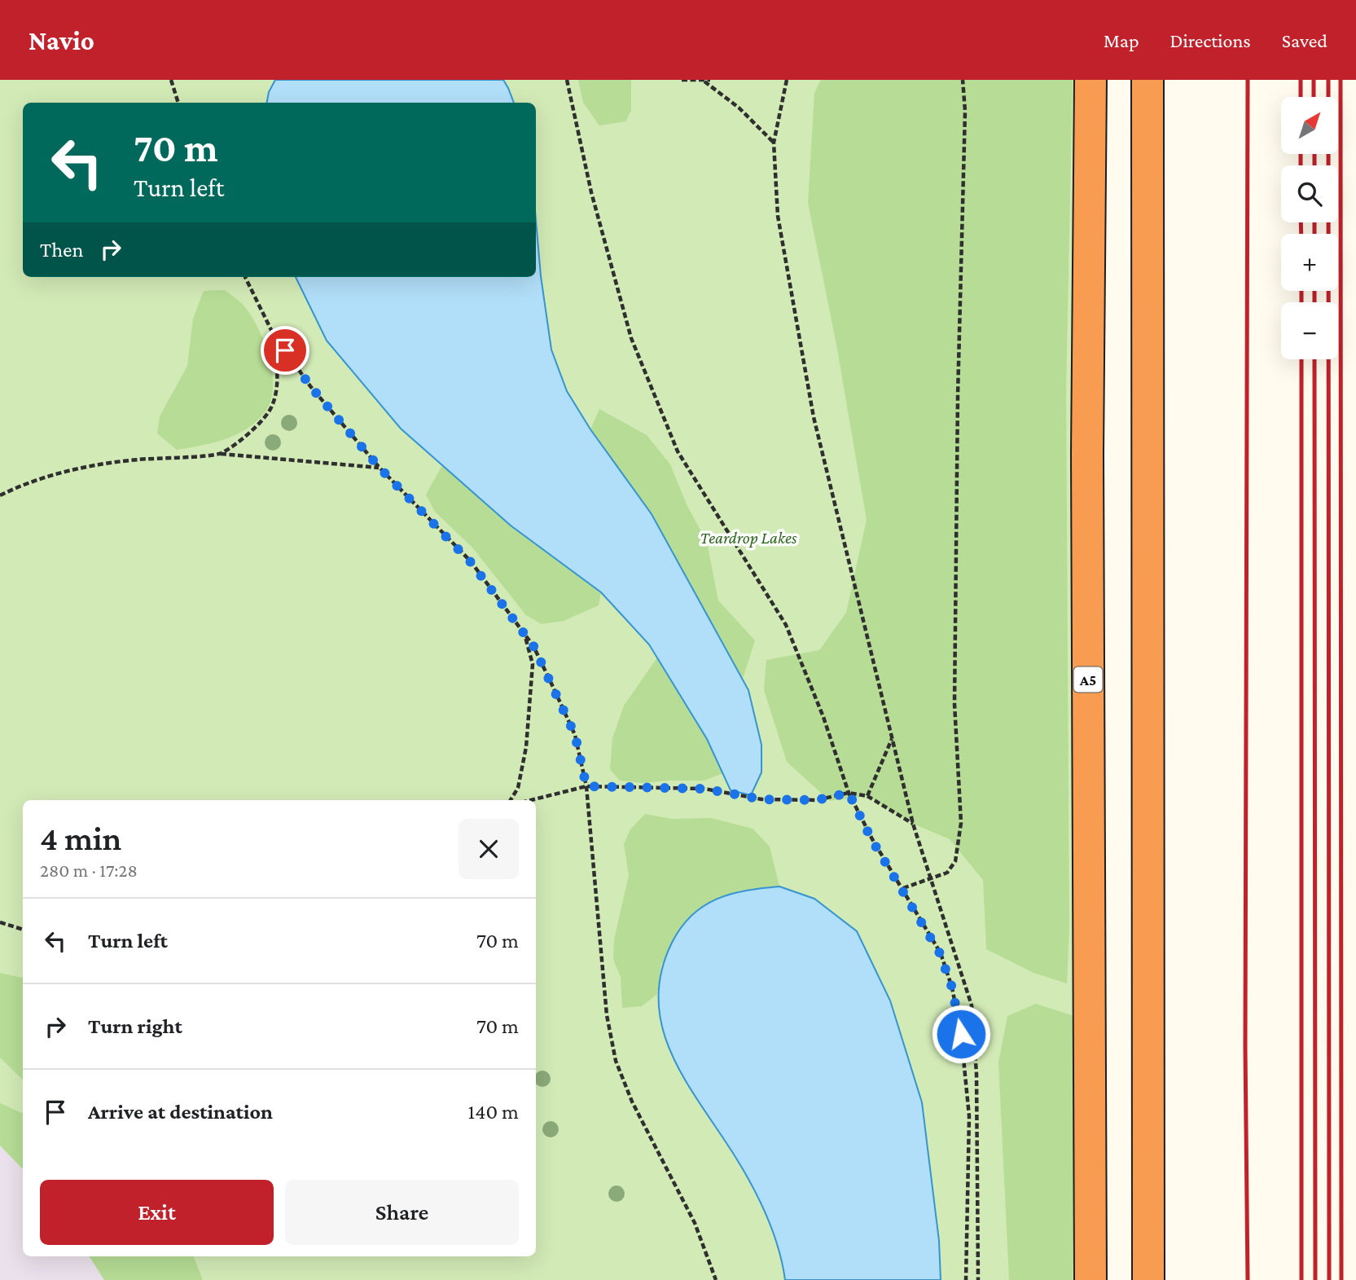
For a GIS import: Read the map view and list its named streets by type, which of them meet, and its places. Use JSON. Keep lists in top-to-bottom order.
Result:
{
  "streets": {
    "highway": ["A5"]
  },
  "parks": ["Teardrop Lakes"],
  "north": "top right",
  "page": {
    "header": "Navio",
    "nav": ["Map", "Directions", "Saved"],
    "map_buttons": ["+", "−"],
    "turn": ["70 m", "Turn left"],
    "then": "Then",
    "heading": ["4 min", "280 m · 17:28"],
    "list": [
      {
        "name": "Turn left",
        "value": "70 m"
      },
      {
        "name": "Turn right",
        "value": "70 m"
      },
      {
        "name": "Arrive at destination",
        "value": "140 m"
      }
    ],
    "buttons": ["Exit", "Share"]
  }
}
